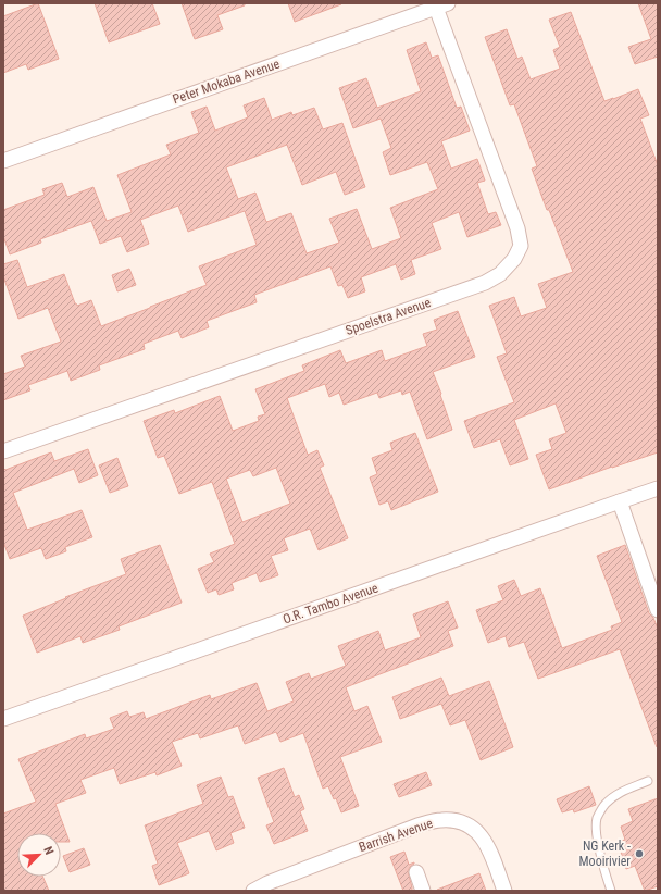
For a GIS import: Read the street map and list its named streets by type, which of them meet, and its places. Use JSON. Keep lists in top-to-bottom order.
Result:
{
  "streets": {
    "street": [
      "Peter Mokaba Avenue",
      "Spoelstra Avenue",
      "O.R. Tambo Avenue",
      "Barrish Avenue"
    ]
  },
  "crossings": [
    ["Peter Mokaba Avenue", "Spoelstra Avenue"]
  ],
  "places": ["NG Kerk - Mooirivier"],
  "north": "top right"
}
